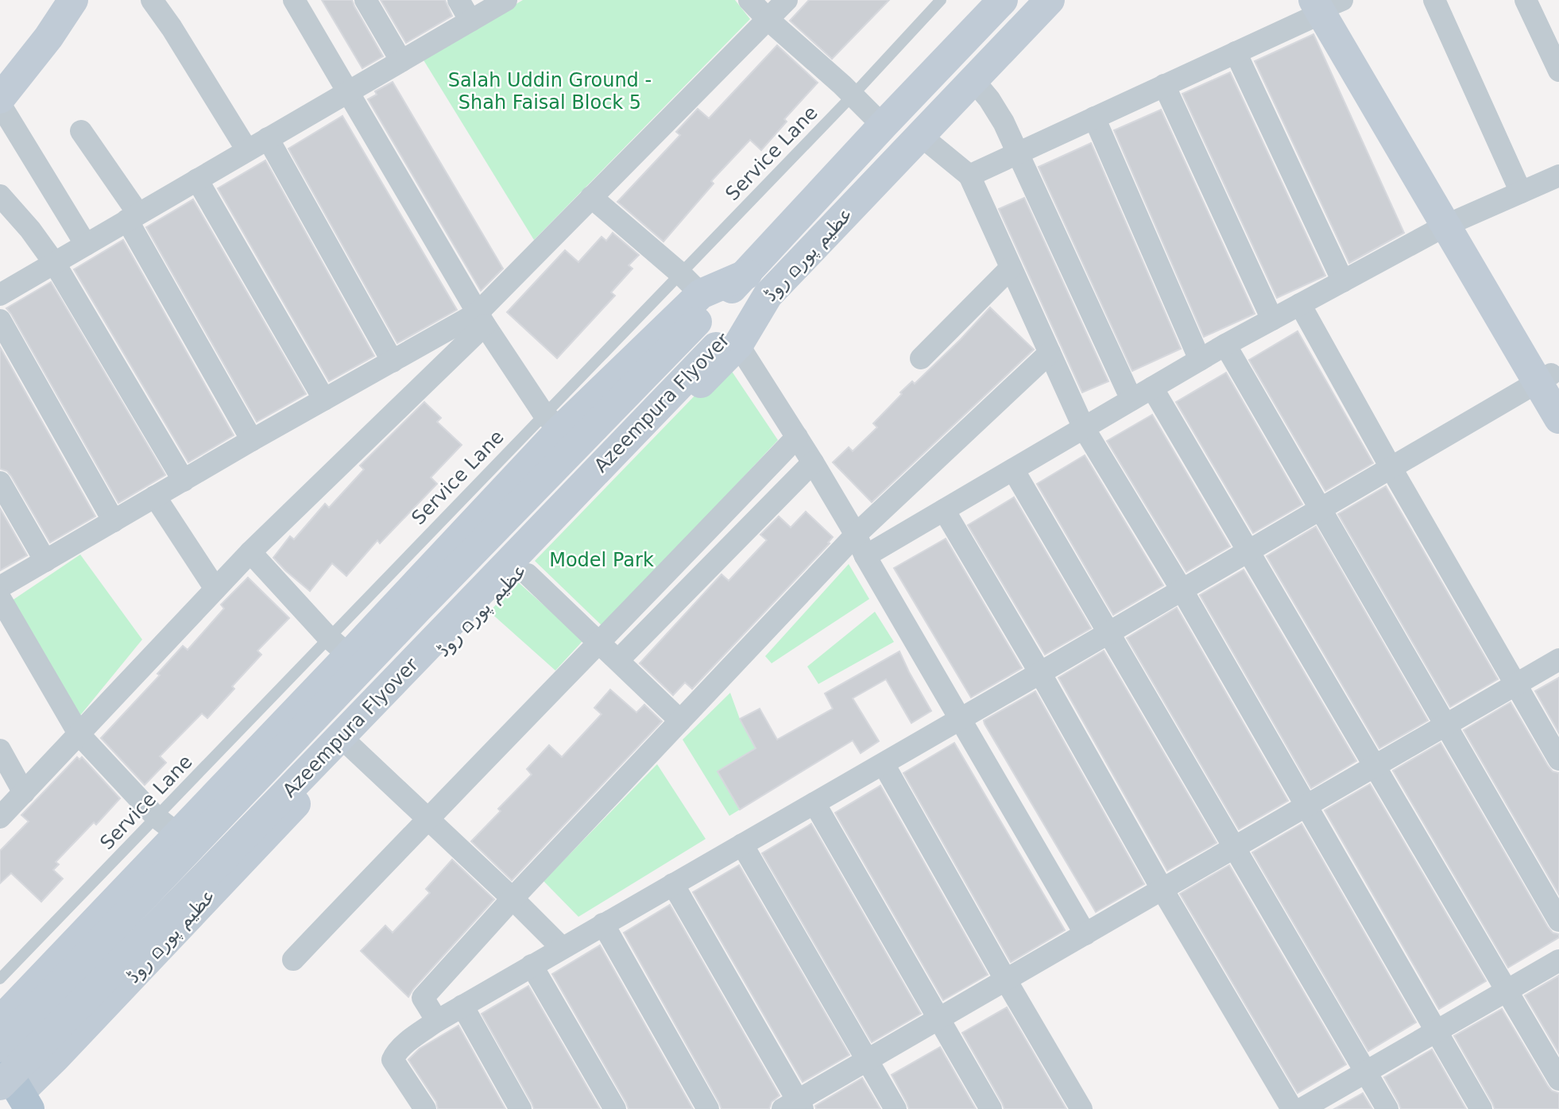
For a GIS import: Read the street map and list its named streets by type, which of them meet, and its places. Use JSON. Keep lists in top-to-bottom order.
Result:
{
  "streets": {
    "main road": ["عظیم پورہ روڈ", "Azeempura Flyover"],
    "lane": ["Service Lane"]
  },
  "crossings": [
    ["Service Lane", "Azeempura Flyover"],
    ["عظیم پورہ روڈ", "Azeempura Flyover"]
  ],
  "parks": ["Salah Uddin Ground - Shah Faisal Block 5", "Model Park"]
}
